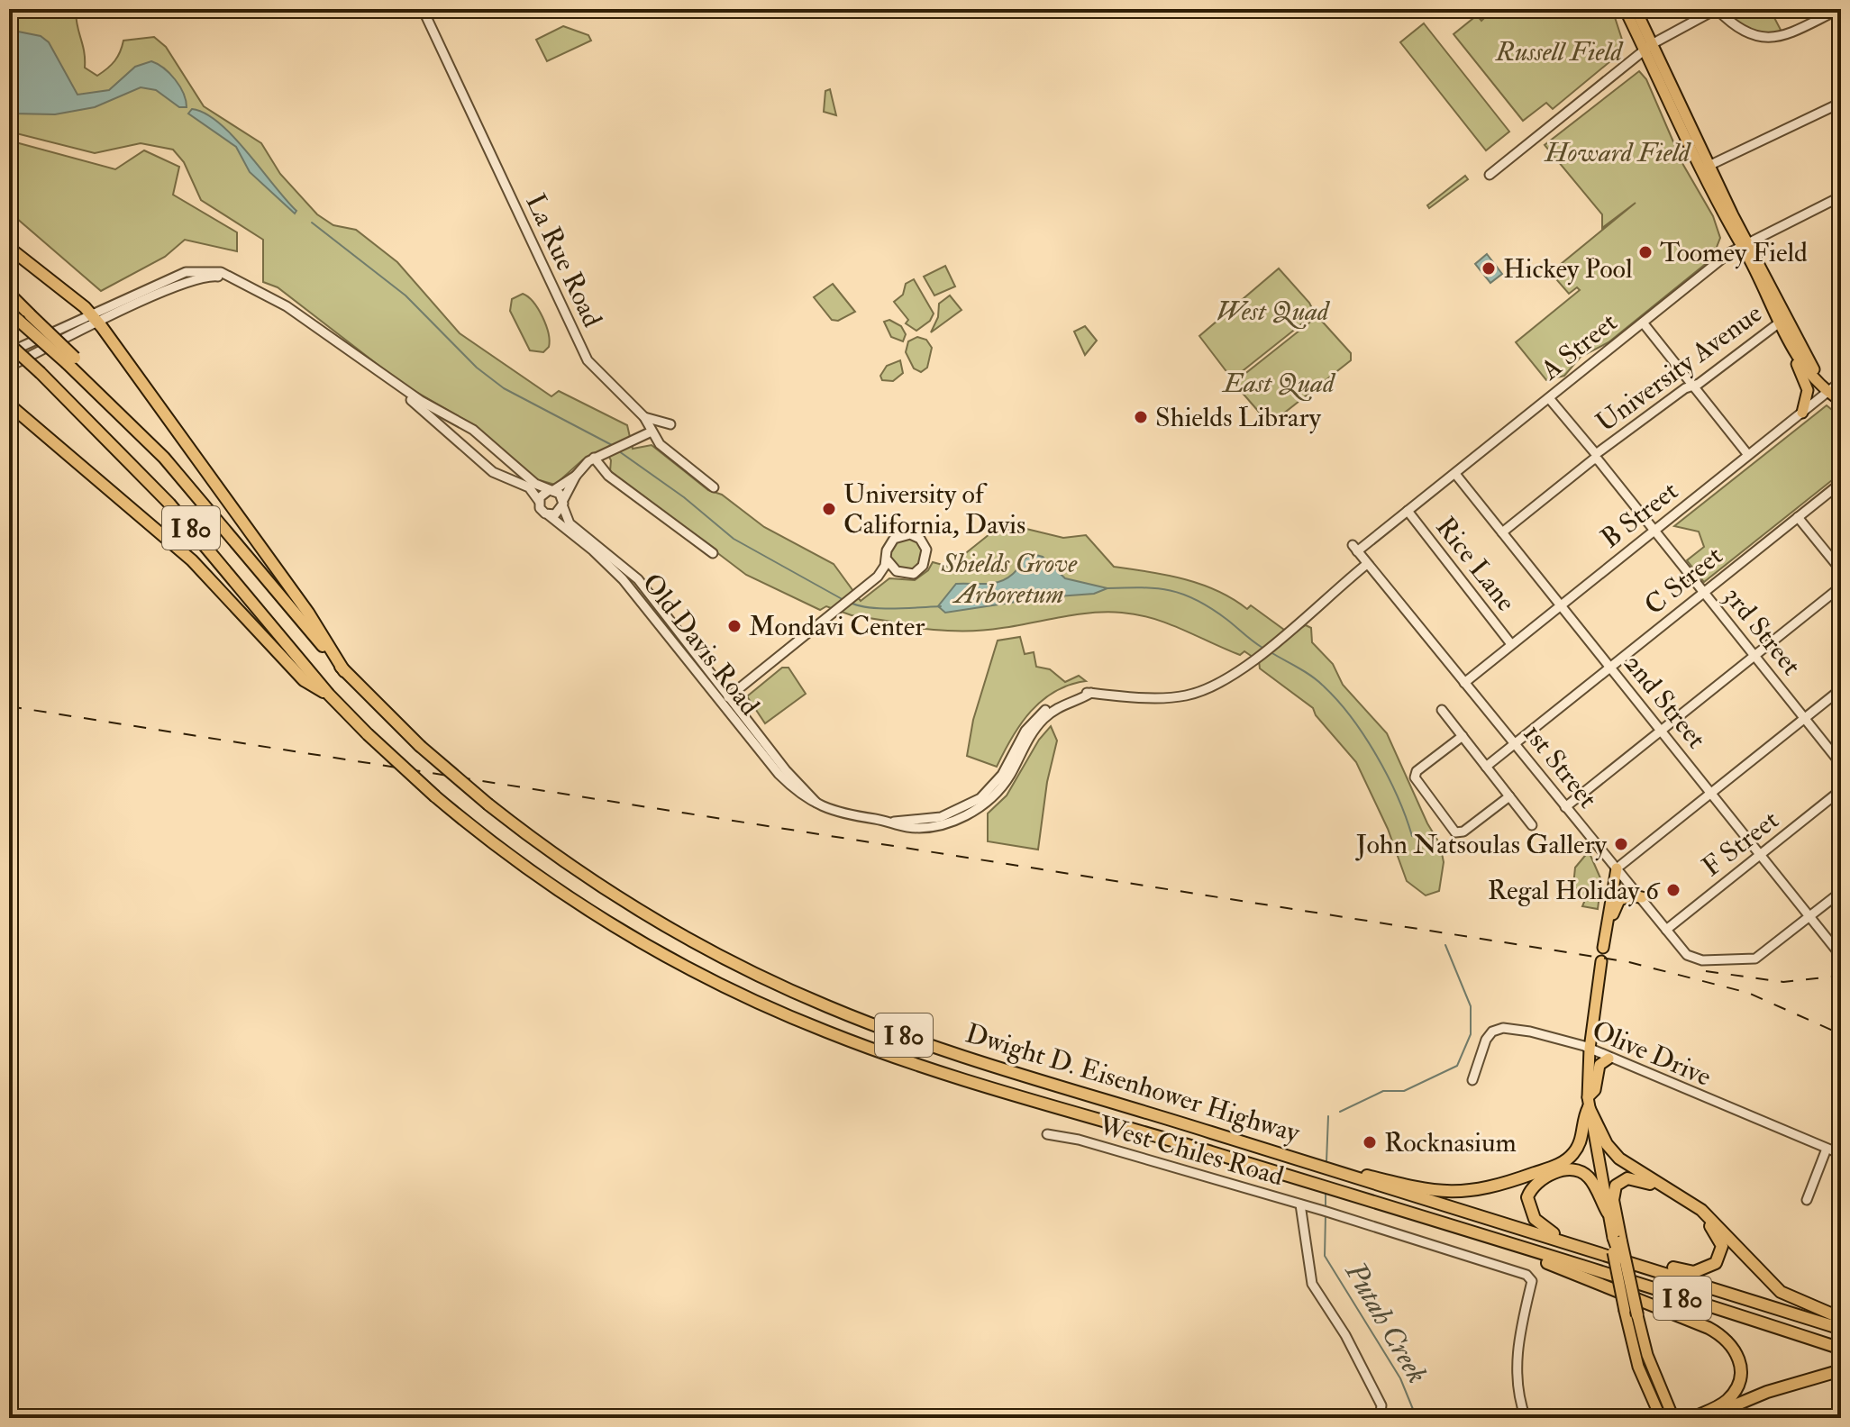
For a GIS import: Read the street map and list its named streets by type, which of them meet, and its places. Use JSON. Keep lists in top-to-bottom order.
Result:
{
  "streets": {
    "highway": ["I 80", "Dwight D. Eisenhower Highway"],
    "street": [
      "La Rue Road",
      "A Street",
      "University Avenue",
      "B Street",
      "Rice Lane",
      "C Street",
      "3rd Street",
      "Old Davis Road",
      "2nd Street",
      "1st Street",
      "F Street",
      "Olive Drive",
      "West Chiles Road"
    ]
  },
  "crossings": [
    ["A Street", "Rice Lane"],
    ["A Street", "3rd Street"],
    ["A Street", "2nd Street"],
    ["A Street", "1st Street"],
    ["University Avenue", "3rd Street"],
    ["University Avenue", "2nd Street"],
    ["B Street", "Rice Lane"],
    ["B Street", "3rd Street"],
    ["B Street", "2nd Street"],
    ["B Street", "1st Street"],
    ["C Street", "3rd Street"],
    ["C Street", "2nd Street"],
    ["C Street", "1st Street"],
    ["Old Davis Road", "1st Street"],
    ["2nd Street", "1st Street"],
    ["2nd Street", "F Street"],
    ["1st Street", "F Street"]
  ],
  "water": ["Putah Creek"],
  "parks": [
    "Russell Field",
    "Howard Field",
    "West Quad",
    "East Quad",
    "Shields Grove Arboretum"
  ],
  "places": [
    "Toomey Field",
    "Hickey Pool",
    "Shields Library",
    "University of California, Davis",
    "Mondavi Center",
    "John Natsoulas Gallery",
    "Regal Holiday 6",
    "Rocknasium"
  ]
}
